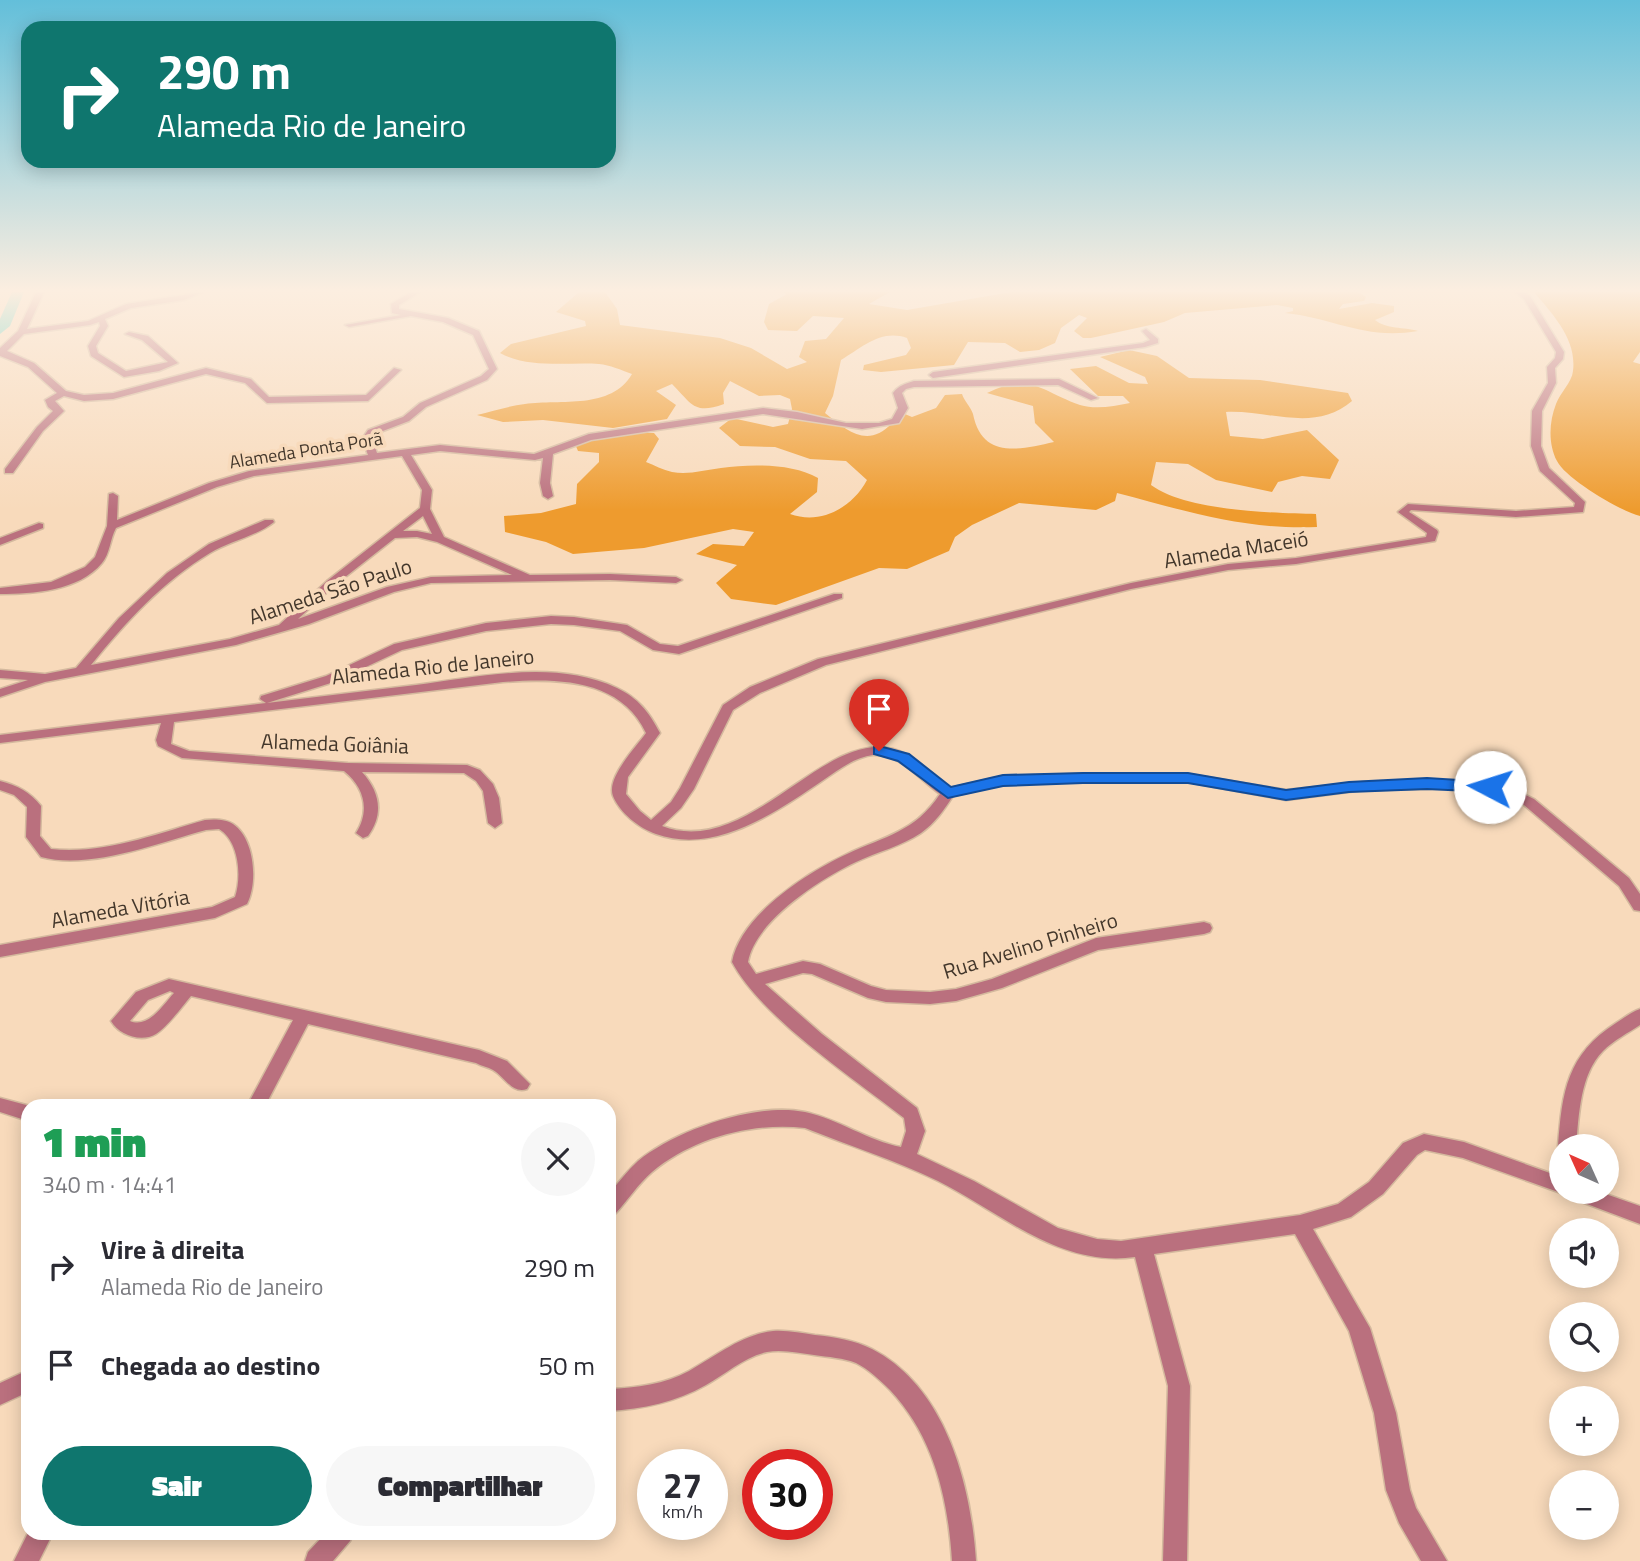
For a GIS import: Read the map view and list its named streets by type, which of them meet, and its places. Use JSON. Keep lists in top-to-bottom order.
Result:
{
  "streets": {
    "street": [
      "Alameda Ponta Porã",
      "Alameda Maceió",
      "Alameda São Paulo",
      "Alameda Rio de Janeiro",
      "Alameda Goiânia",
      "Alameda Vitória",
      "Rua Avelino Pinheiro"
    ]
  },
  "crossings": [
    ["Alameda Maceió", "Alameda Rio de Janeiro"],
    ["Alameda Rio de Janeiro", "Alameda Goiânia"]
  ],
  "north": "top left",
  "page": {
    "turn": ["290 m", "Alameda Rio de Janeiro"],
    "heading": ["1 min", "340 m · 14:41"],
    "map_buttons": ["+", "−"],
    "list": [
      {
        "name": "Vire à direita",
        "note": "Alameda Rio de Janeiro",
        "value": "290 m"
      },
      {
        "name": "Chegada ao destino",
        "value": "50 m"
      }
    ],
    "buttons": ["Sair", "Compartilhar"],
    "speed": "27 km/h",
    "limit": "30"
  }
}
